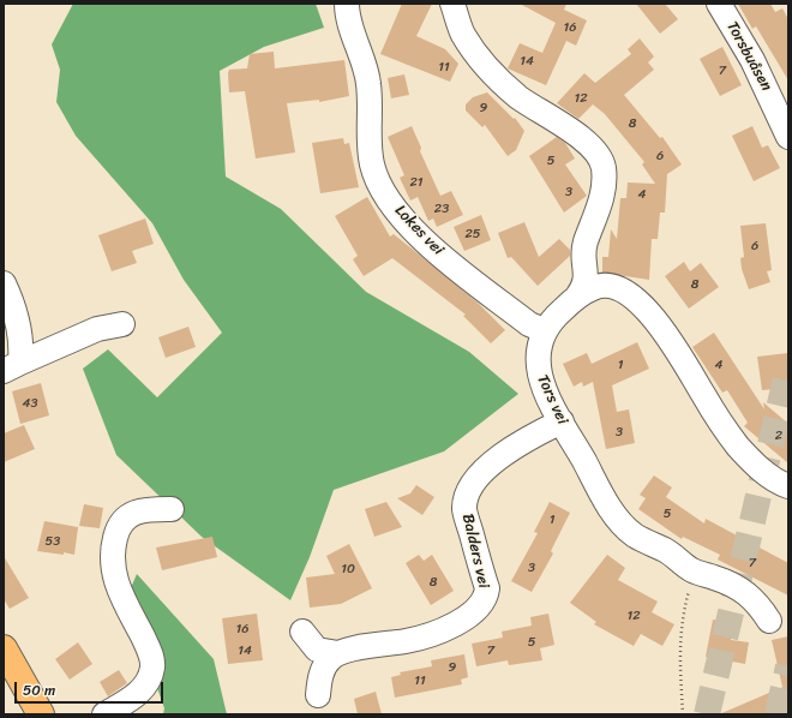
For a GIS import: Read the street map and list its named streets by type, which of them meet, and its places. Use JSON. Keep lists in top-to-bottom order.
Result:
{
  "streets": {
    "street": [
      "Torsbuåsen",
      "Lokes vei",
      "Tors vei",
      "Balders vei"
    ]
  },
  "crossings": [
    ["Lokes vei", "Tors vei"],
    ["Tors vei", "Balders vei"]
  ],
  "house_numbers": [
    "16",
    "14",
    "11",
    "7",
    "12",
    "9",
    "8",
    "6",
    "5",
    "21",
    "3",
    "4",
    "23",
    "25",
    "6",
    "8",
    "1",
    "4",
    "43",
    "3",
    "2",
    "5",
    "1",
    "53",
    "7",
    "3",
    "10",
    "8",
    "12",
    "16",
    "5",
    "14",
    "7",
    "9",
    "11"
  ],
  "scale_bar": "50 m"
}
